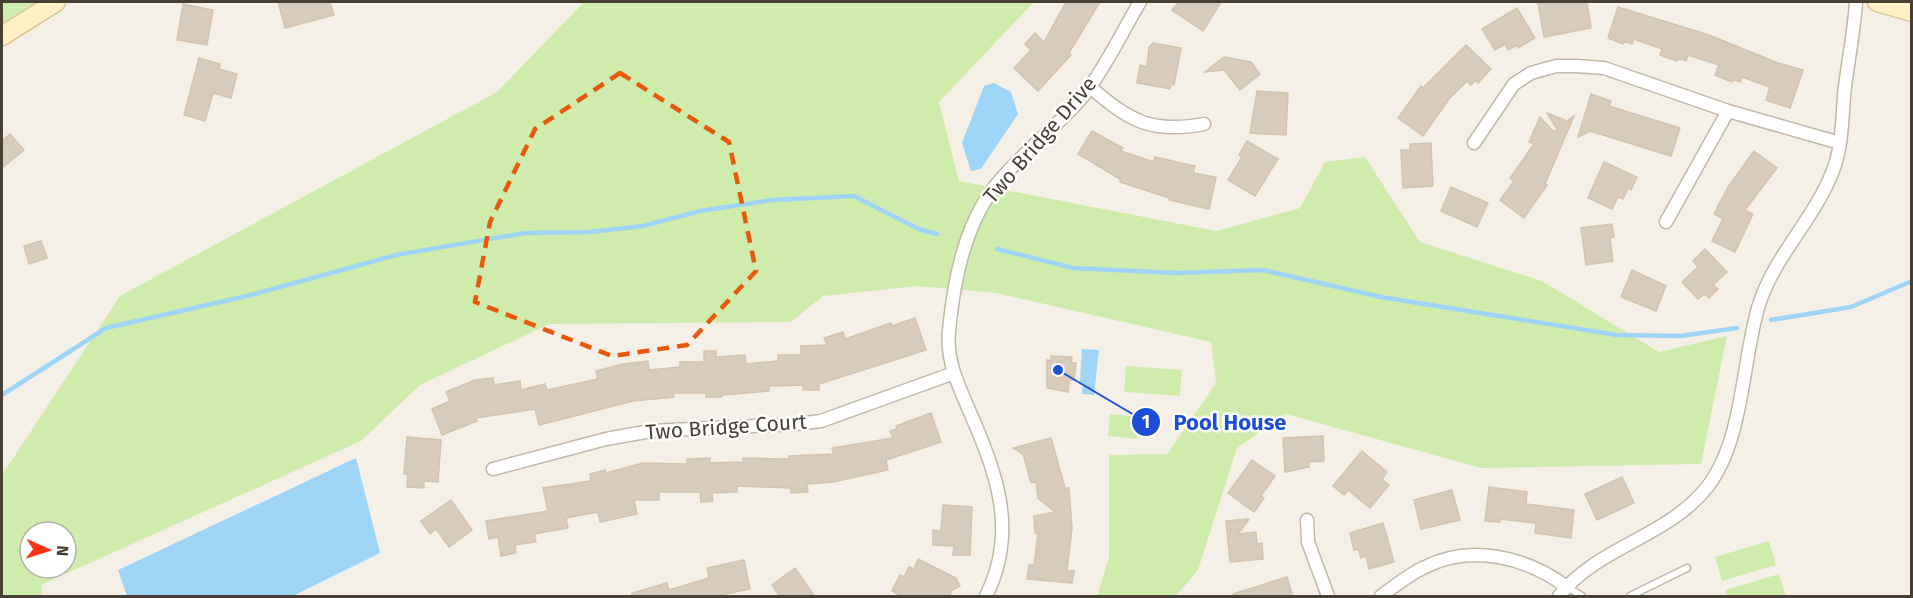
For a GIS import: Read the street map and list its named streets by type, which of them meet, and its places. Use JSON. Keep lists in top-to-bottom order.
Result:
{
  "streets": {
    "street": ["Two Bridge Drive", "Two Bridge Court"]
  },
  "crossings": [
    ["Two Bridge Drive", "Two Bridge Court"]
  ],
  "places": ["Pool House"],
  "north": "right"
}
